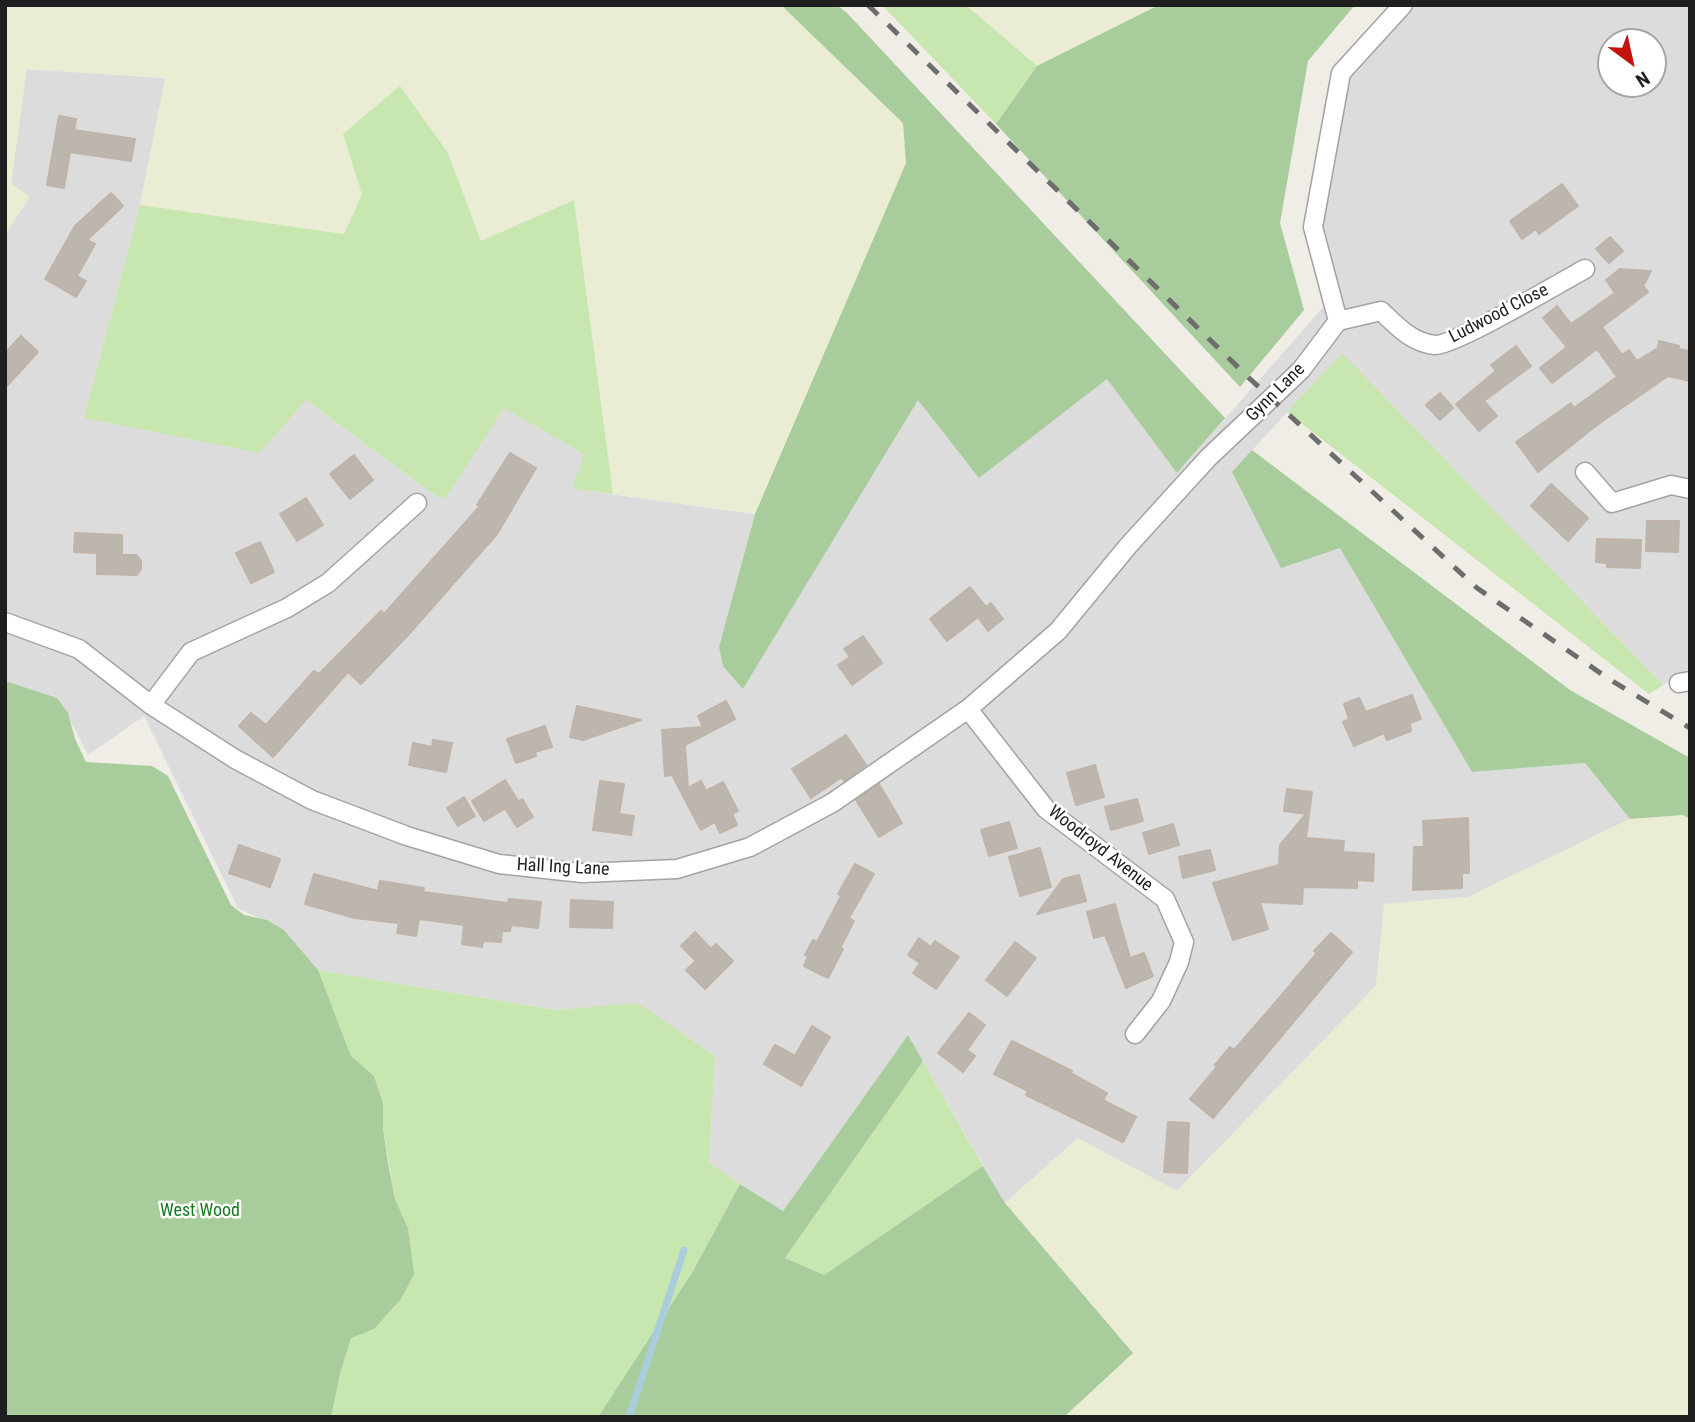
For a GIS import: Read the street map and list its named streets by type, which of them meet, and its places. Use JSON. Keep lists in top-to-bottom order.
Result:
{
  "streets": {
    "street": [
      "Ludwood Close",
      "Gynn Lane",
      "Woodroyd Avenue",
      "Hall Ing Lane"
    ]
  },
  "crossings": [
    ["Ludwood Close", "Gynn Lane"],
    ["Gynn Lane", "Woodroyd Avenue"],
    ["Gynn Lane", "Hall Ing Lane"],
    ["Woodroyd Avenue", "Hall Ing Lane"]
  ],
  "parks": ["West Wood"],
  "north": "bottom right"
}
